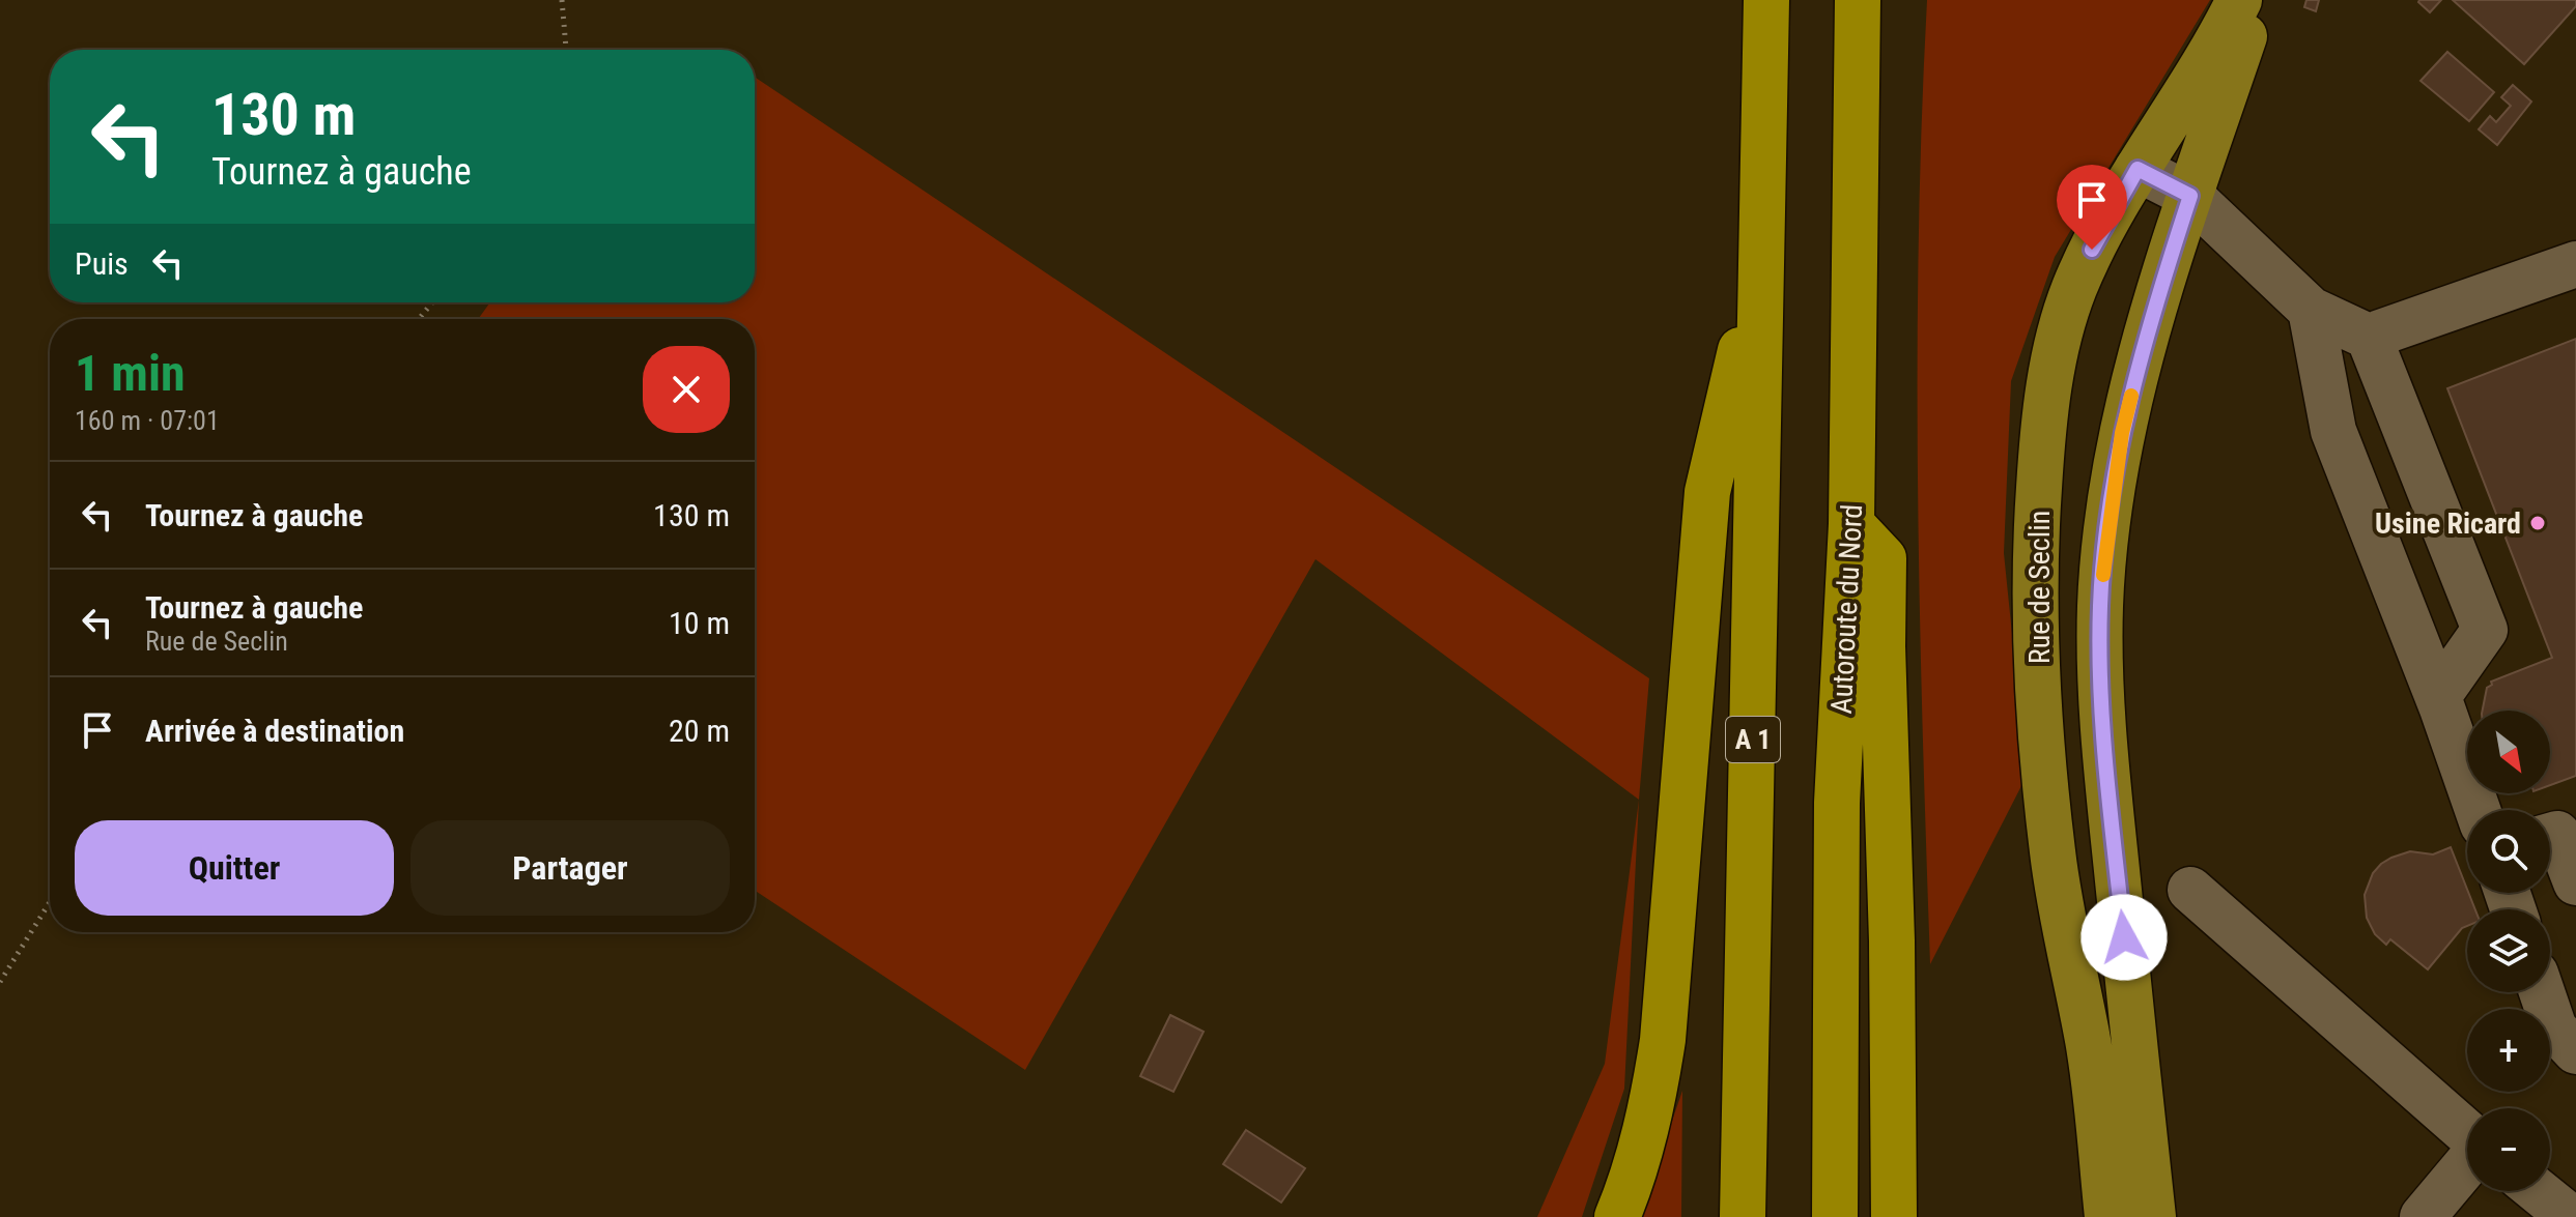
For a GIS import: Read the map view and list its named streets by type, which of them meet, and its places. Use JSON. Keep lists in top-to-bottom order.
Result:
{
  "streets": {
    "highway": ["Autoroute du Nord", "A 1"],
    "main road": ["Rue de Seclin"]
  },
  "places": ["Usine Ricard"],
  "north": "bottom right",
  "page": {
    "turn": ["130 m", "Tournez à gauche"],
    "then": "Puis",
    "heading": ["1 min", "160 m · 07:01"],
    "list": [
      {
        "name": "Tournez à gauche",
        "value": "130 m"
      },
      {
        "name": "Tournez à gauche",
        "note": "Rue de Seclin",
        "value": "10 m"
      },
      {
        "name": "Arrivée à destination",
        "value": "20 m"
      }
    ],
    "map_buttons": ["+", "−"],
    "buttons": ["Quitter", "Partager"]
  }
}
